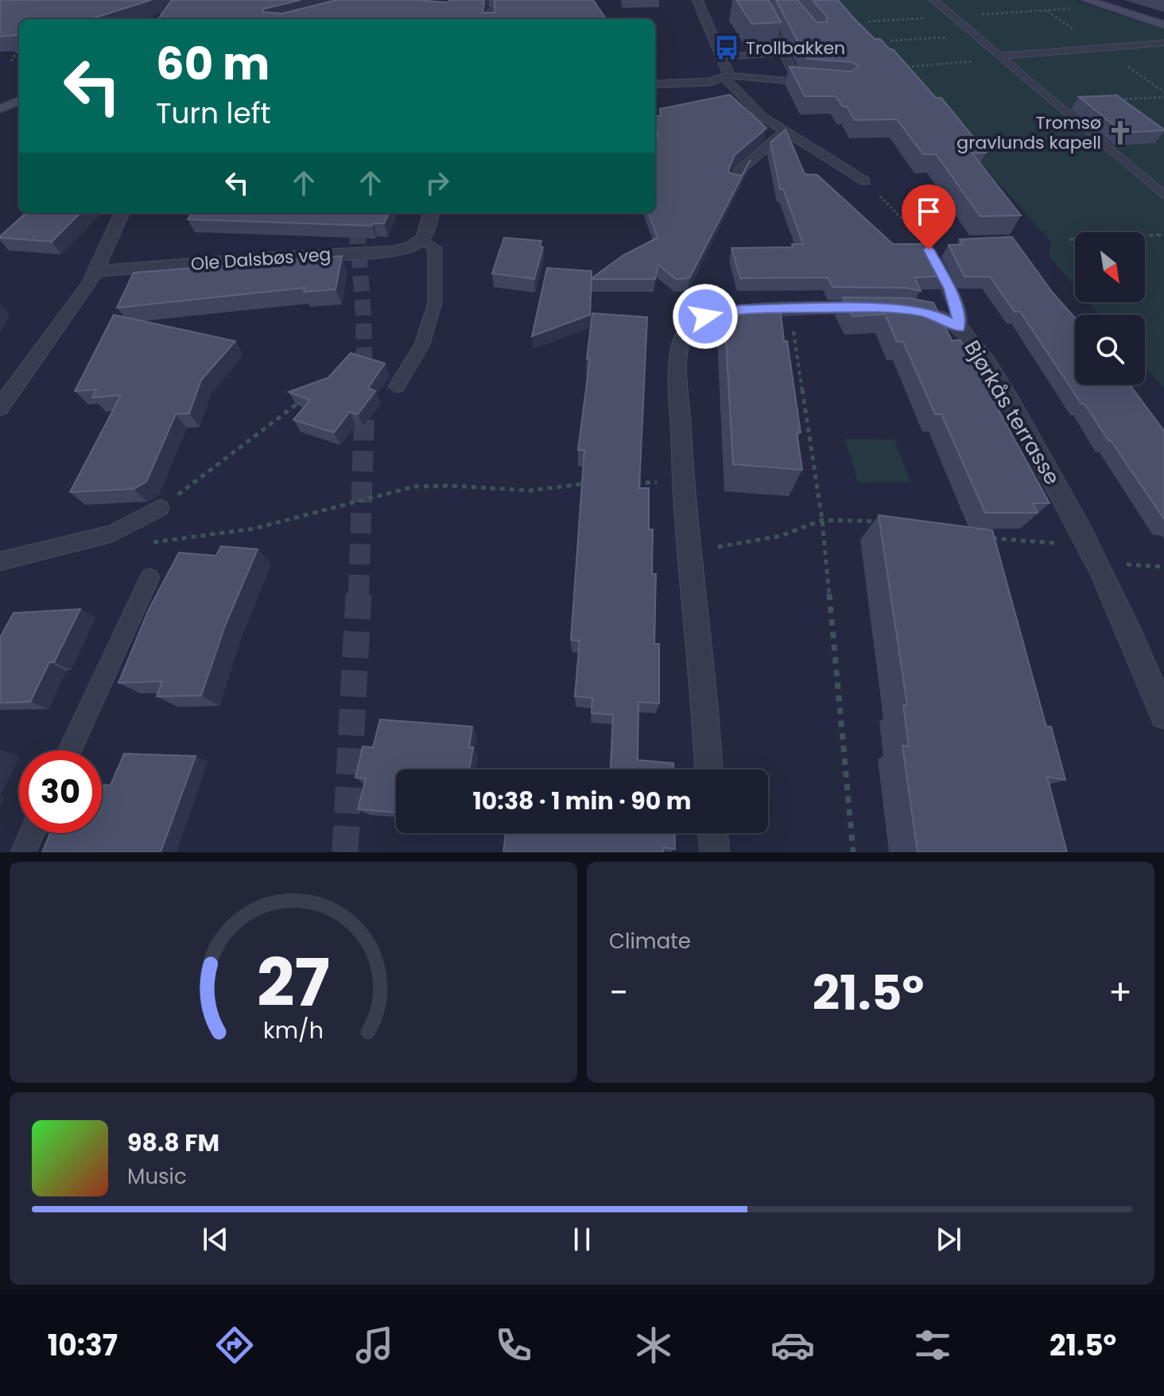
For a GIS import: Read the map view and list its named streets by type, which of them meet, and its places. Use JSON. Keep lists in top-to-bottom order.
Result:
{
  "streets": {
    "street": ["Ole Dalsbøs veg", "Bjørkås terrasse"]
  },
  "places": {
    "bus stop": ["Trollbakken"],
    "church": ["Tromsø gravlunds kapell"]
  },
  "north": "bottom right",
  "page": {
    "turn": ["60 m", "Turn left"],
    "limit": "30",
    "trip": "10:38 · 1 min · 90 m",
    "tile": "Climate",
    "heat": ["−", "21.5°", "+"],
    "song": ["98.8 FM", "Music"],
    "tabs": ["10:37", "21.5°"],
    "gauge": ["27", "km/h"]
  }
}
